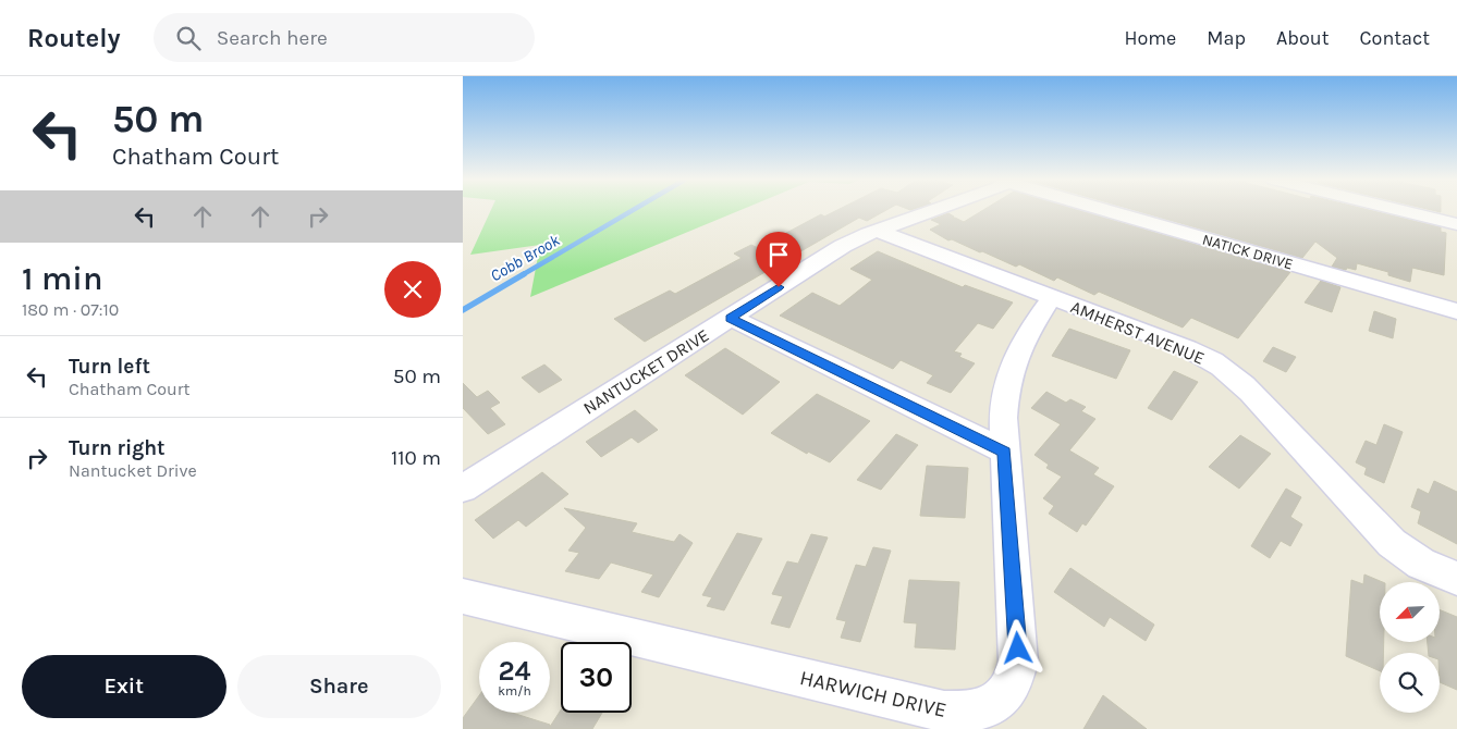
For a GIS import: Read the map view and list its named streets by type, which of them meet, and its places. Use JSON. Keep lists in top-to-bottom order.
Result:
{
  "streets": {
    "street": [
      "NATICK DRIVE",
      "AMHERST AVENUE",
      "NANTUCKET DRIVE",
      "HARWICH DRIVE"
    ]
  },
  "crossings": [
    ["AMHERST AVENUE", "NANTUCKET DRIVE"],
    ["AMHERST AVENUE", "HARWICH DRIVE"]
  ],
  "water": ["Cobb Brook"],
  "north": "bottom left",
  "page": {
    "header": "Routely",
    "search": "Search here",
    "nav": [
      "Home",
      "Map",
      "About",
      "Contact"
    ],
    "turn": ["50 m", "Chatham Court"],
    "heading": ["1 min", "180 m · 07:10"],
    "list": [
      {
        "name": "Turn left",
        "note": "Chatham Court",
        "value": "50 m"
      },
      {
        "name": "Turn right",
        "note": "Nantucket Drive",
        "value": "110 m"
      }
    ],
    "speed": "24 km/h",
    "limit": "30",
    "buttons": ["Exit", "Share"]
  }
}
